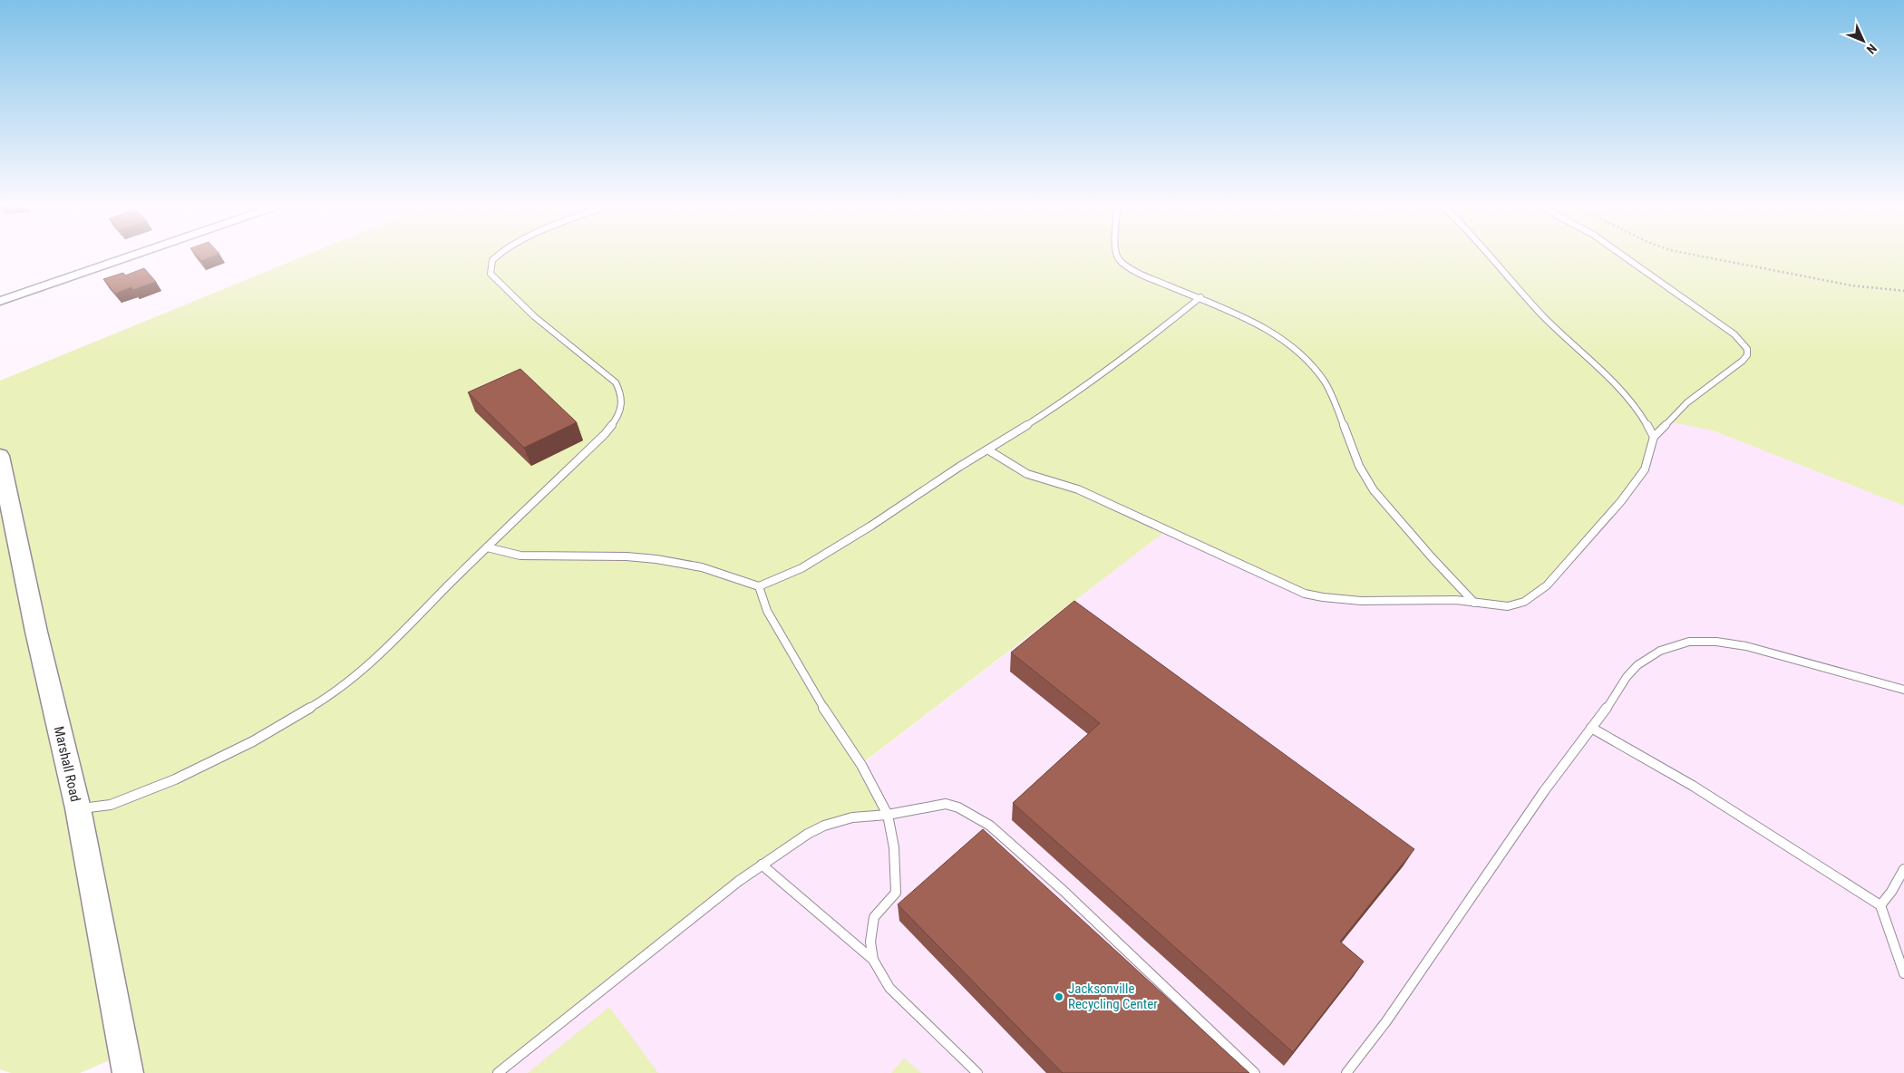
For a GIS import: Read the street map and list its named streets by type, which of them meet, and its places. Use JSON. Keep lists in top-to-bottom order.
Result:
{
  "streets": {
    "main road": ["Marshall Road"]
  },
  "places": ["Jacksonville Recycling Center"],
  "north": "bottom right"
}
